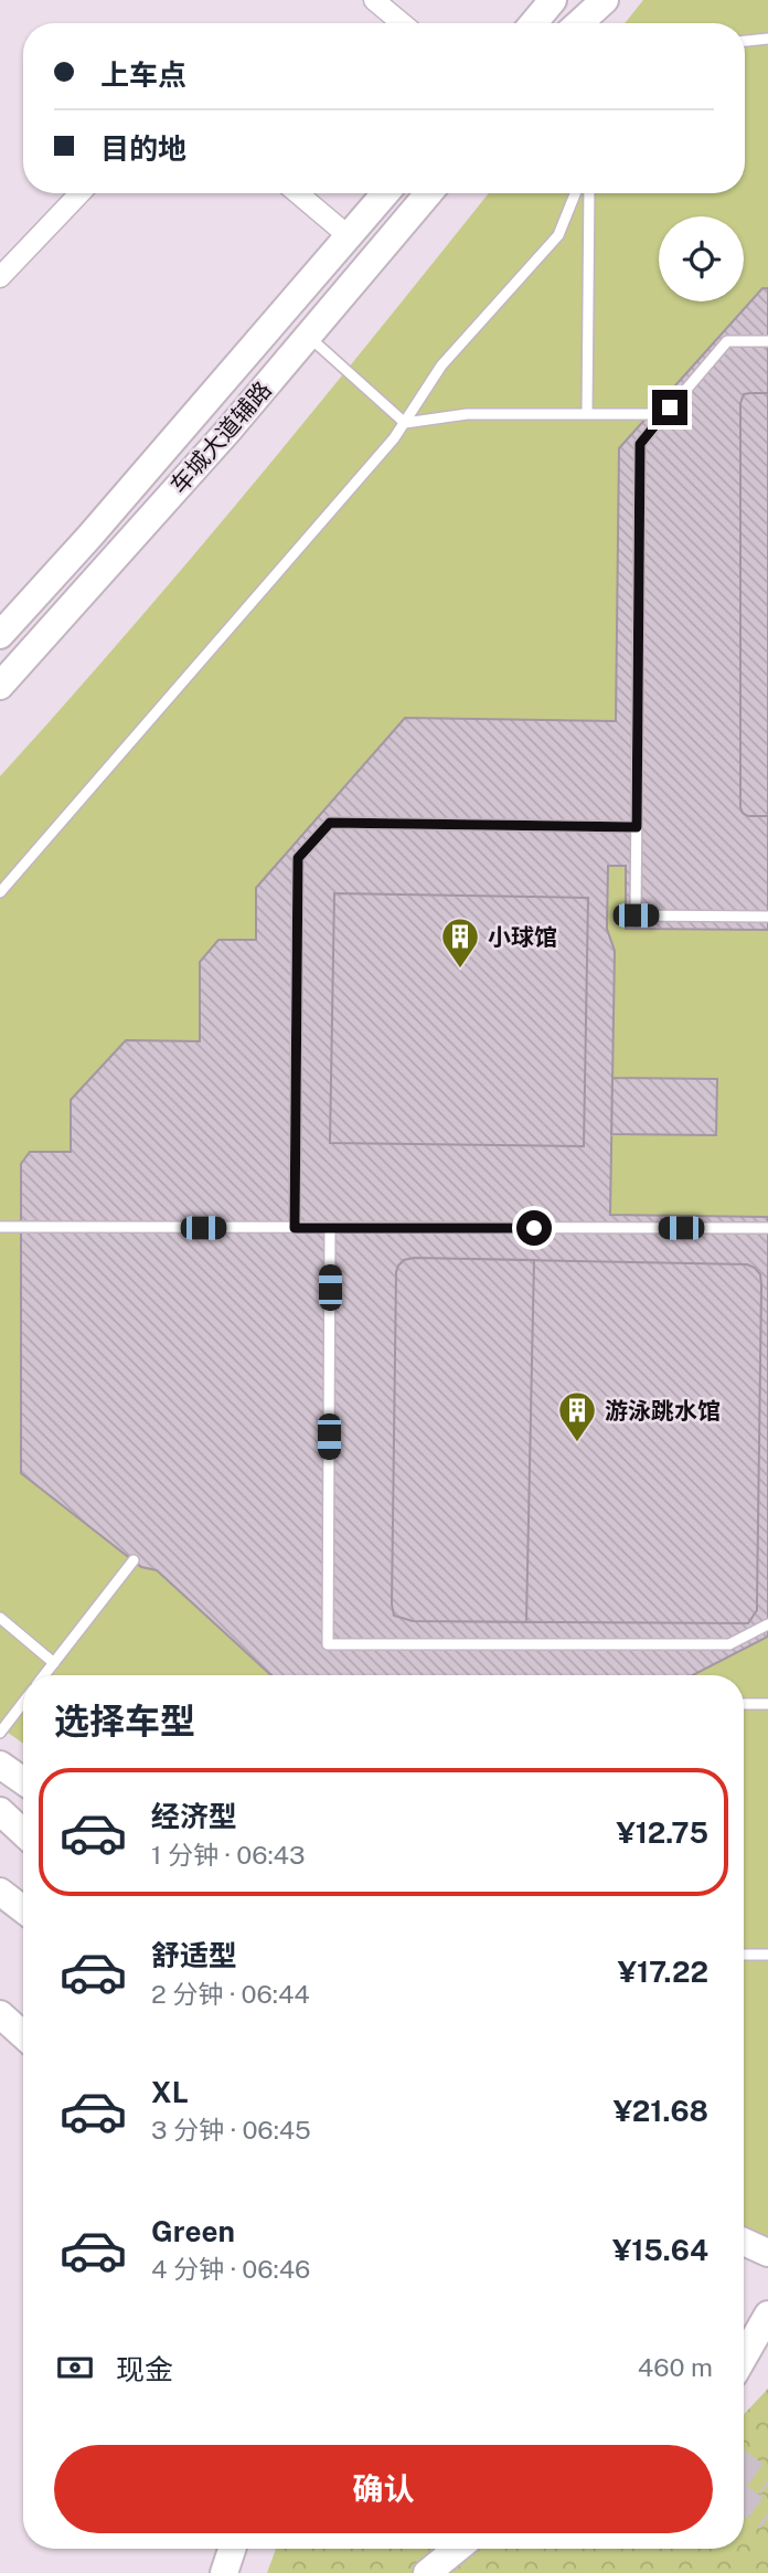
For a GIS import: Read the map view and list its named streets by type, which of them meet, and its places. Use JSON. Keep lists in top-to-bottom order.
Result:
{
  "streets": {
    "main road": ["车城大道辅路"]
  },
  "places": {
    "building": ["小球馆", "游泳跳水馆"]
  },
  "page": {
    "banner": ["上车点", "目的地"],
    "heading": "选择车型",
    "list": [
      {
        "name": "经济型",
        "note": "1 分钟 · 06:43",
        "value": "¥12.75"
      },
      {
        "name": "舒适型",
        "note": "2 分钟 · 06:44",
        "value": "¥17.22"
      },
      {
        "name": "XL",
        "note": "3 分钟 · 06:45",
        "value": "¥21.68"
      },
      {
        "name": "Green",
        "note": "4 分钟 · 06:46",
        "value": "¥15.64"
      }
    ],
    "pay": ["现金", "460 m"],
    "buttons": "确认"
  }
}
